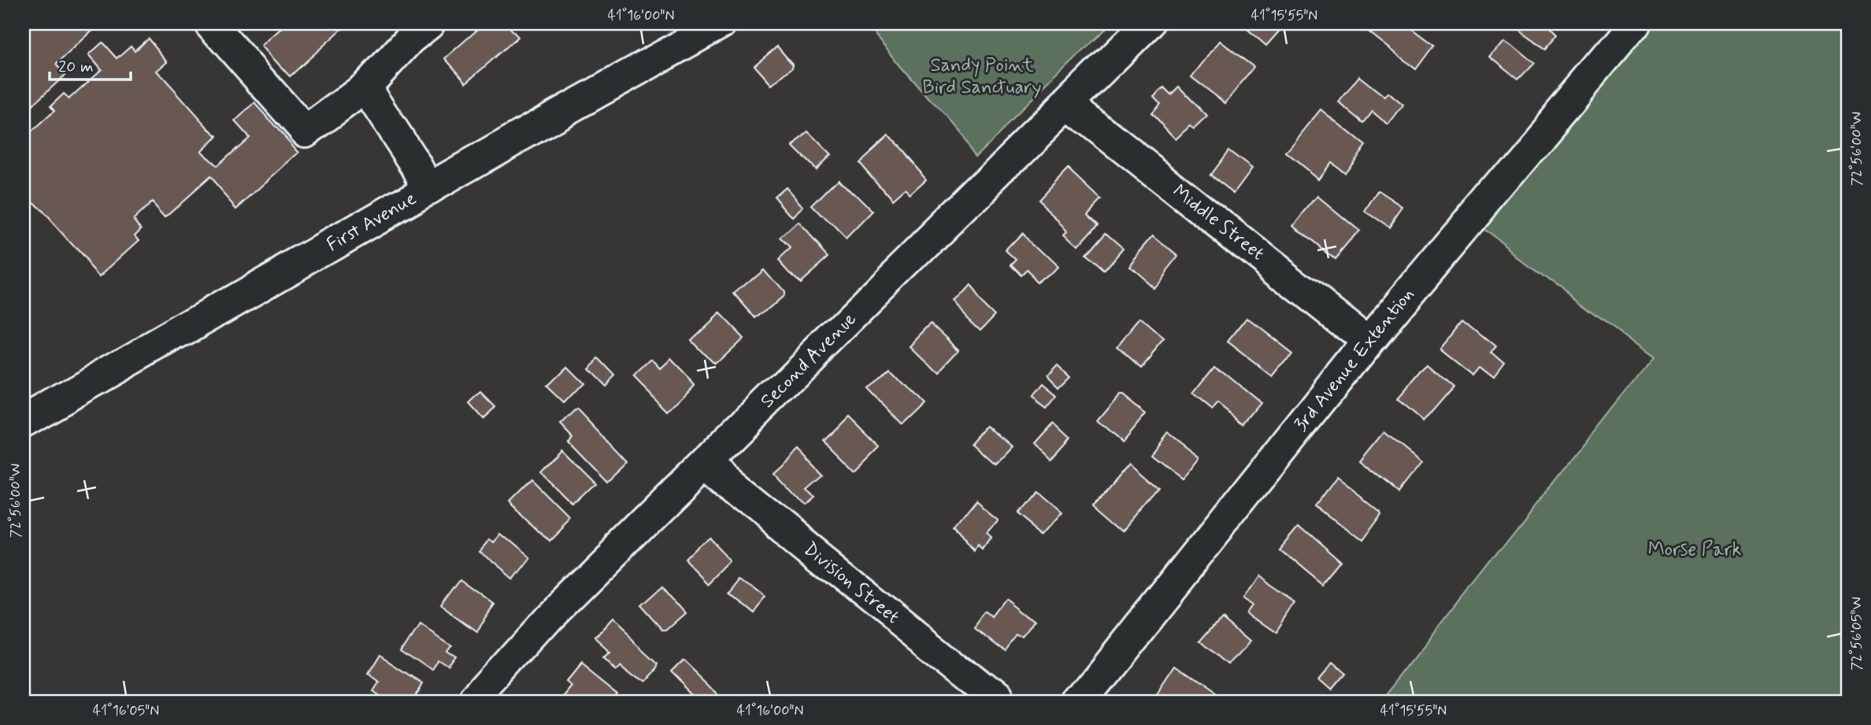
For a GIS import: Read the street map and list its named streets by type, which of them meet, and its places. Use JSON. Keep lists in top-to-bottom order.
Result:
{
  "streets": {
    "street": [
      "First Avenue",
      "Middle Street",
      "3rd Avenue Extention",
      "Second Avenue",
      "Division Street"
    ]
  },
  "crossings": [
    ["Middle Street", "3rd Avenue Extention"],
    ["Middle Street", "Second Avenue"],
    ["Second Avenue", "Division Street"]
  ],
  "parks": ["Sandy Point Bird Sanctuary", "Morse Park"],
  "scale_bar": "20 m",
  "coordinates": [
    "41°16'00\"N",
    "41°15'55\"N",
    "72°56'00\"W",
    "72°56'05\"W",
    "41°16'05\"N"
  ]
}
